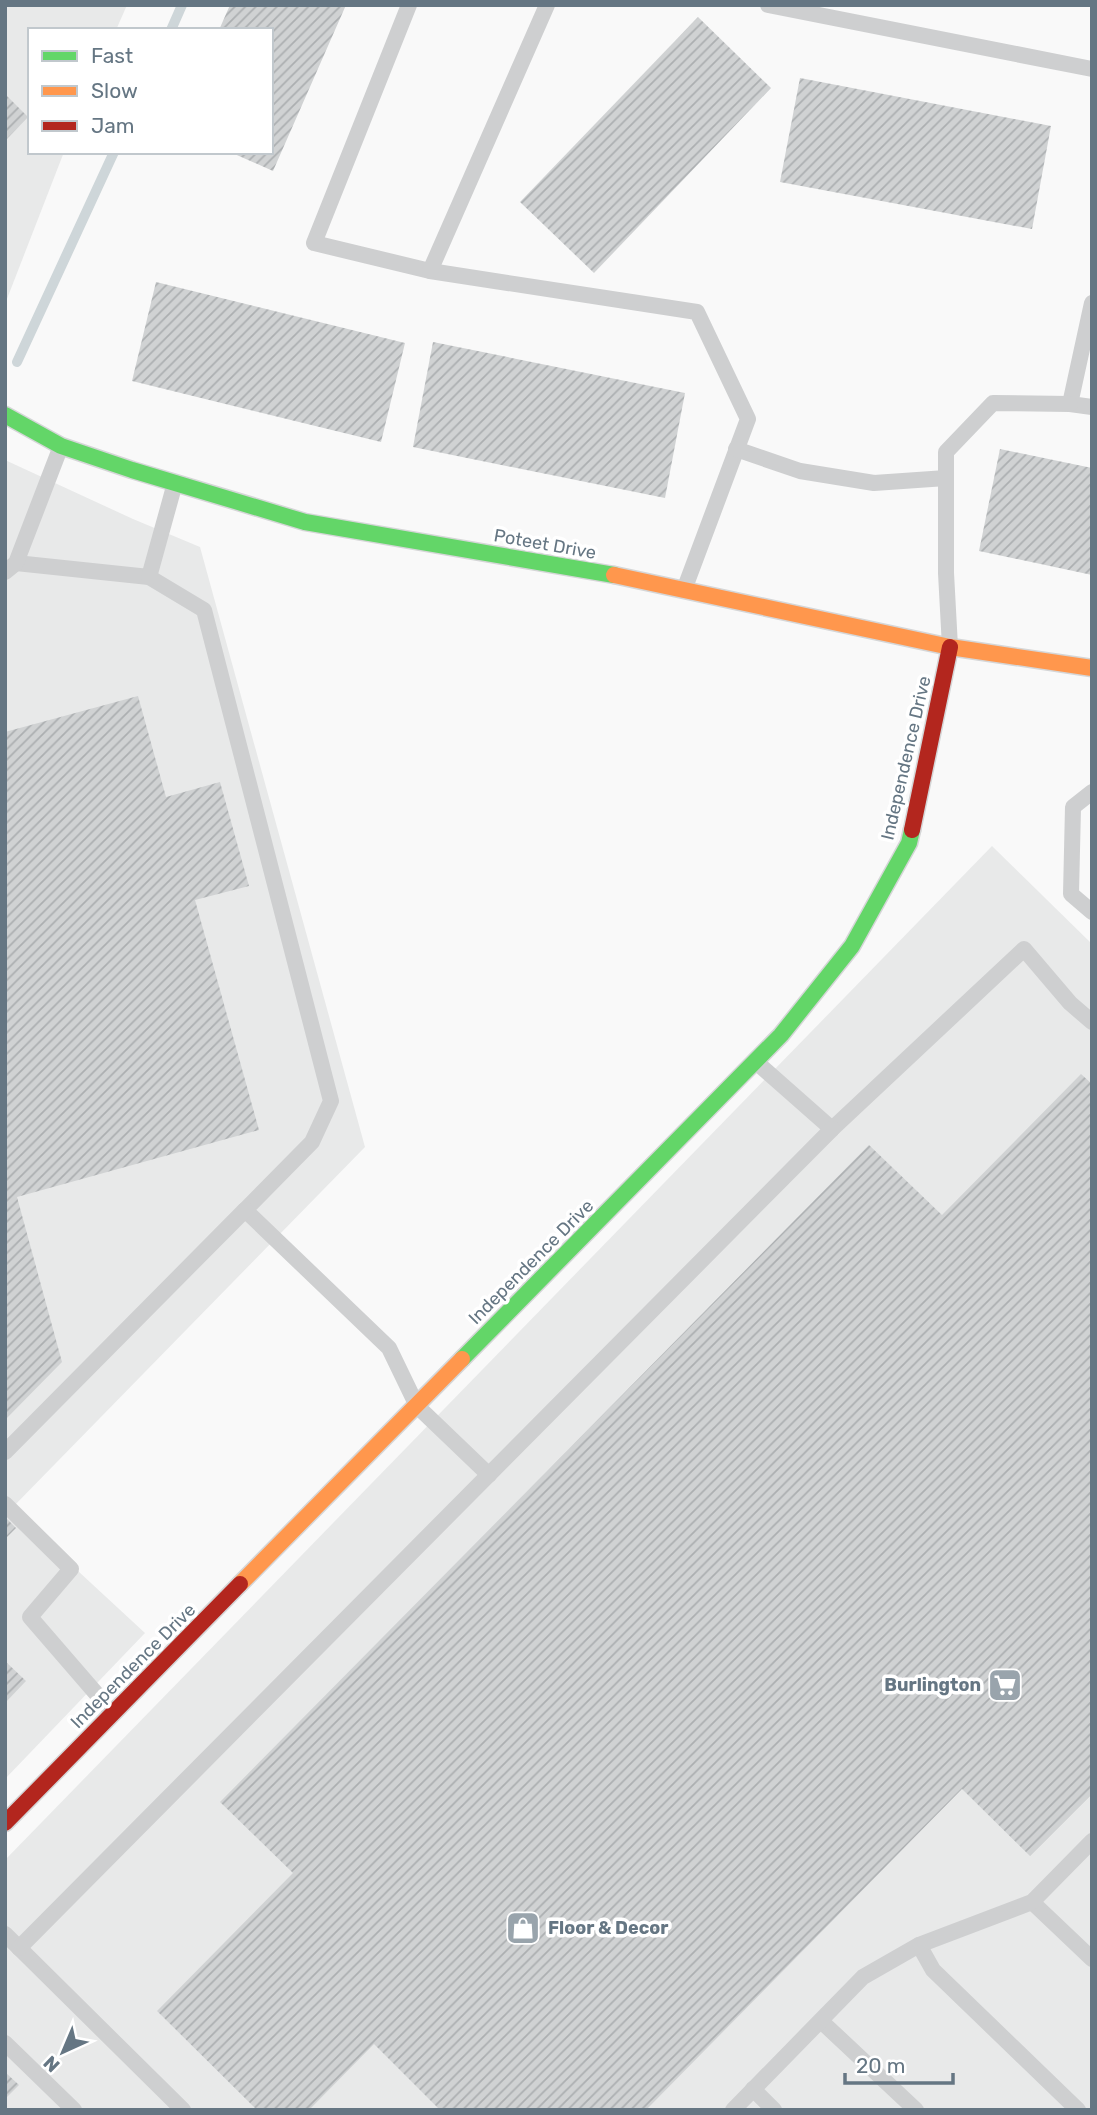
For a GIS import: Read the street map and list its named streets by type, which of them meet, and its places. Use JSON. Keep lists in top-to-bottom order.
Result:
{
  "streets": {
    "street": ["Poteet Drive", "Independence Drive"]
  },
  "crossings": [
    ["Poteet Drive", "Independence Drive"]
  ],
  "places": {
    "supermarket": ["Burlington"],
    "shop": ["Floor & Decor"]
  },
  "legend": ["Fast", "Slow", "Jam"],
  "scale_bar": "20 m",
  "north": "bottom left"
}
